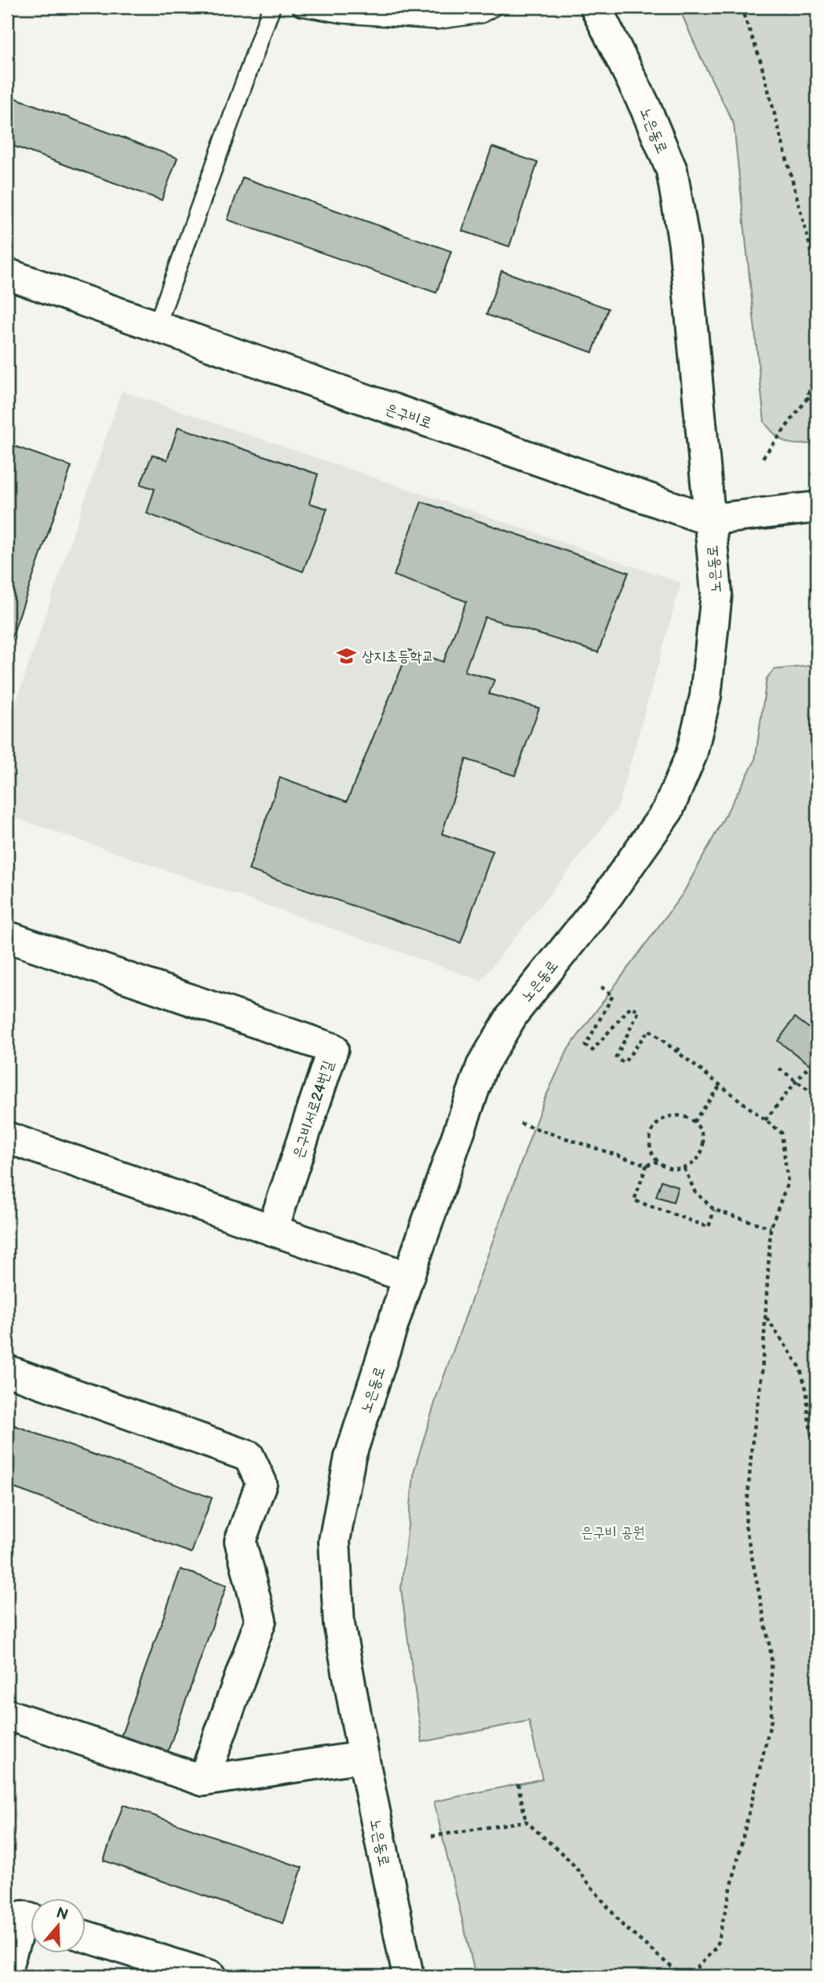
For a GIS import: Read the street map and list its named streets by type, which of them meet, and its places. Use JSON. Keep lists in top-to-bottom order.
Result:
{
  "streets": {
    "street": ["노은동로", "은구비로", "은구비서로24번길"]
  },
  "crossings": [
    ["노은동로", "은구비로"]
  ],
  "parks": ["은구비 공원"],
  "places": {
    "school or university": ["상지초등학교"]
  },
  "north": "top"
}
